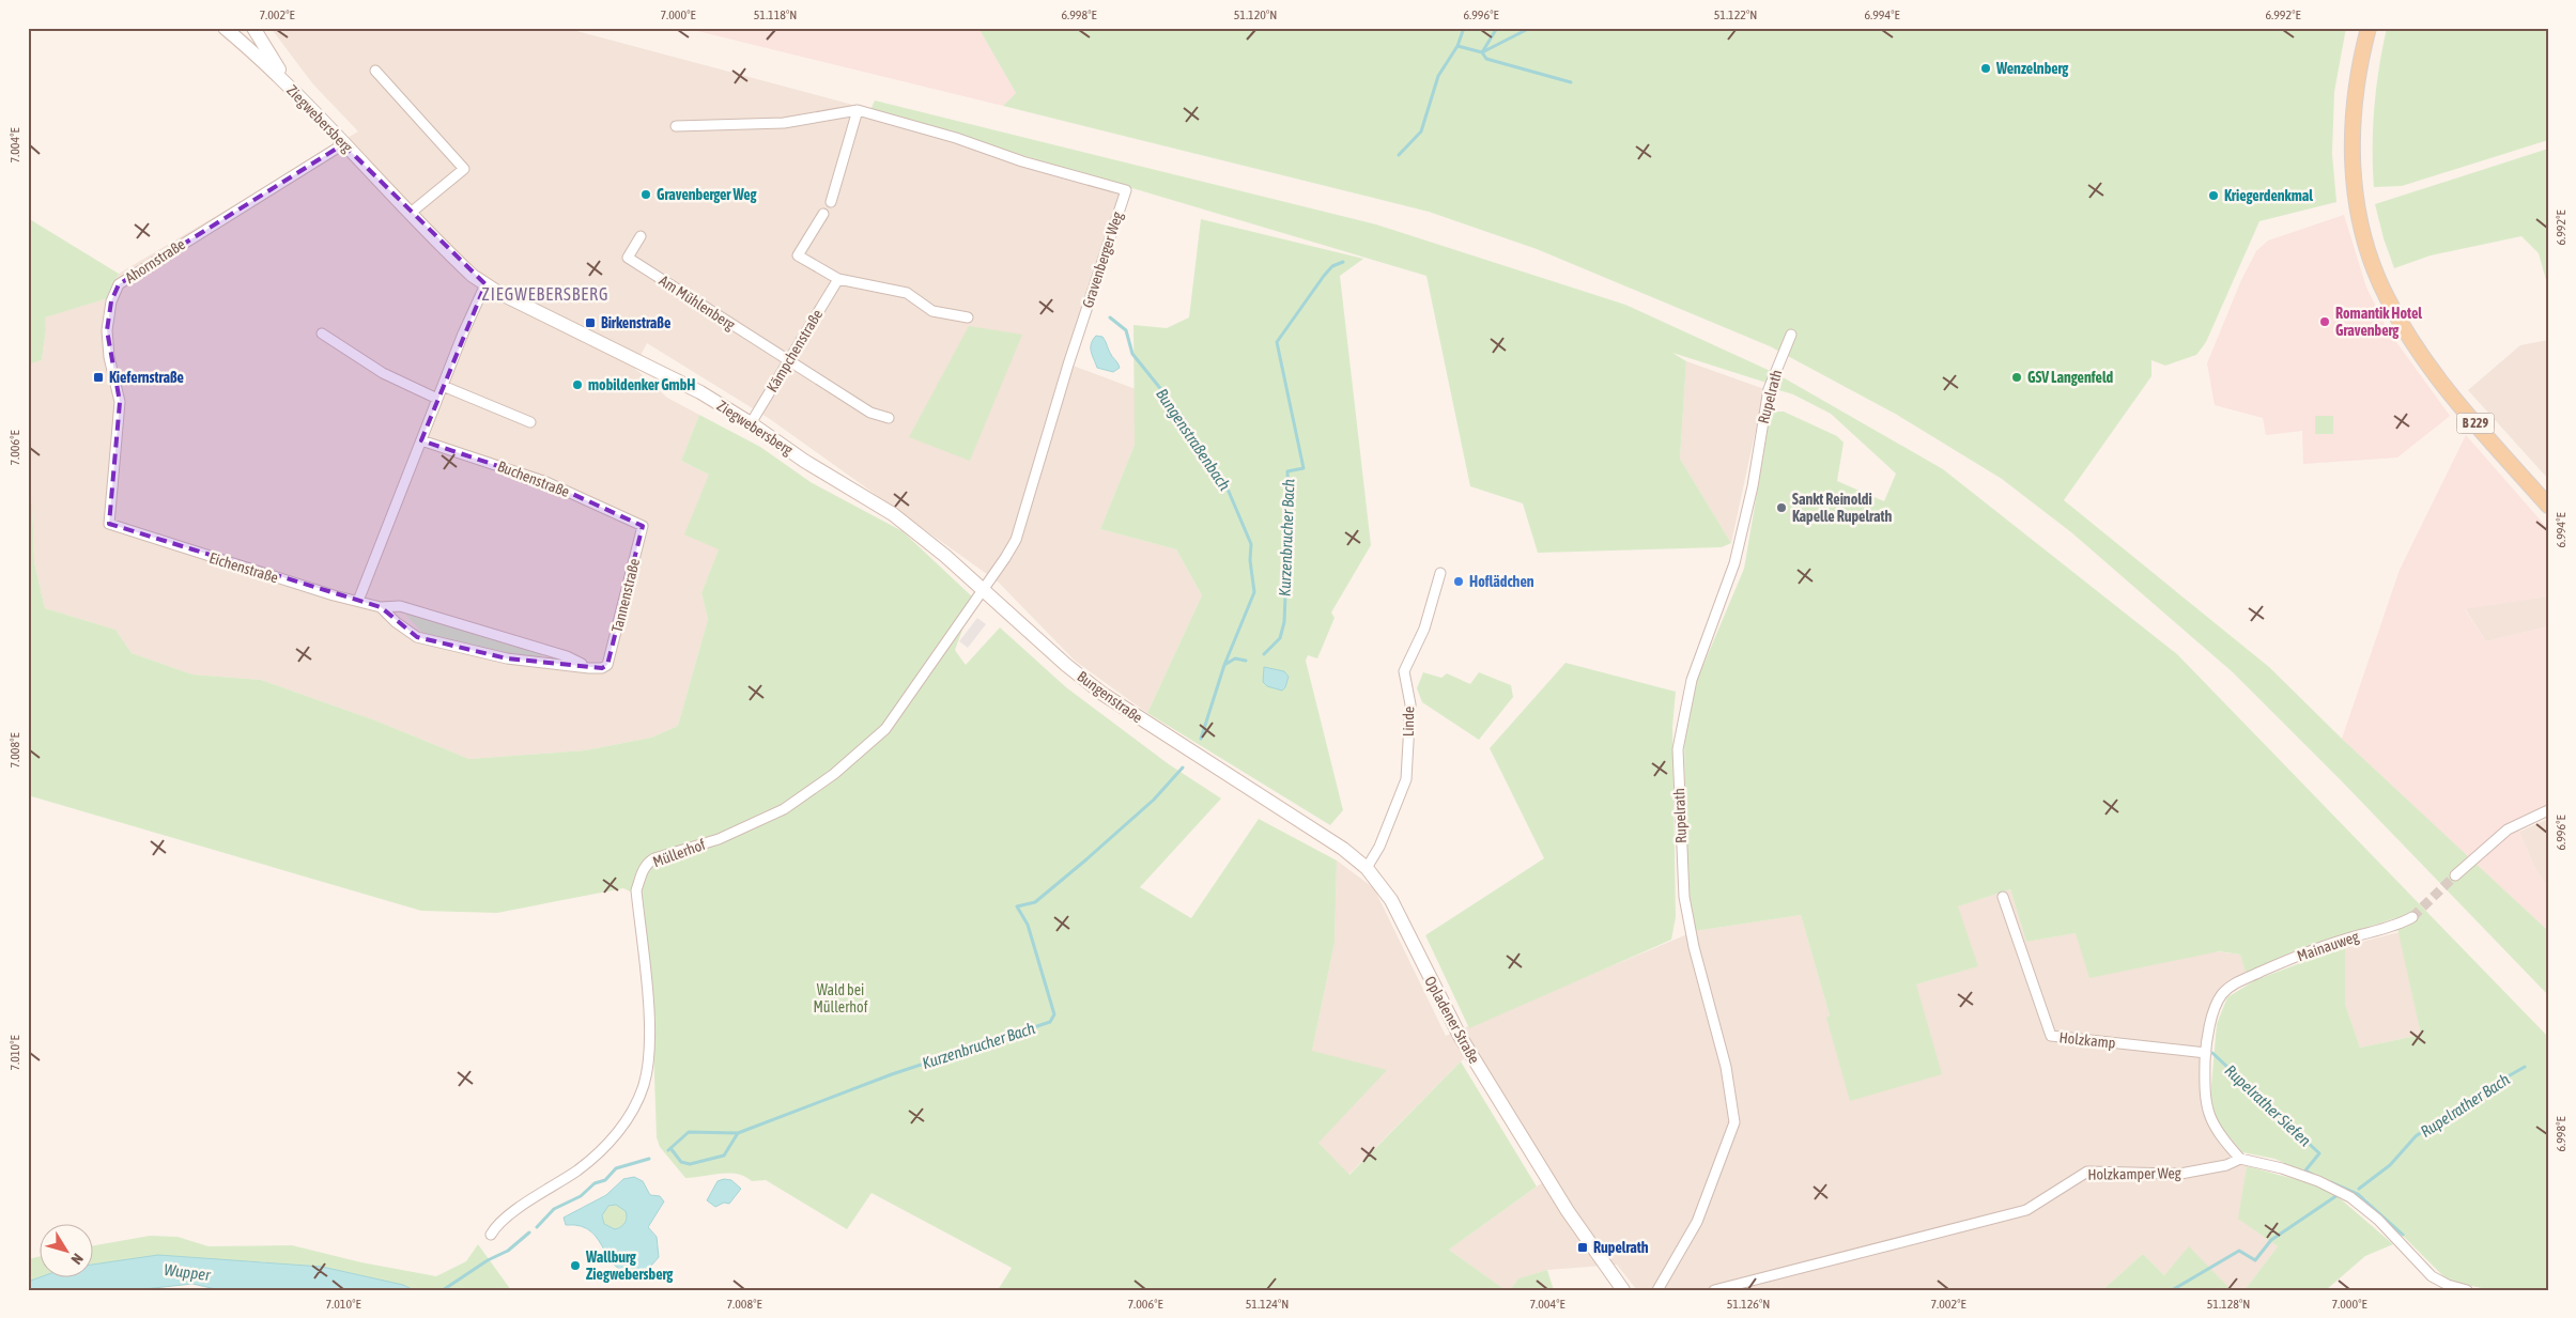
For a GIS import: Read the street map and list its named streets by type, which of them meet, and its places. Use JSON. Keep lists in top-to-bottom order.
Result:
{
  "streets": {
    "main road": [
      "Ziegwebersberg",
      "B 229",
      "Bungenstraße",
      "Opladener Straße"
    ],
    "street": [
      "Gravenberger Weg",
      "Ahornstraße",
      "Am Mühlenberg",
      "Kämpchenstraße",
      "Rupelrath",
      "Buchenstraße",
      "Eichenstraße",
      "Tannenstraße",
      "Linde",
      "Müllerhof",
      "Mainauweg",
      "Holzkamp",
      "Holzkamper Weg"
    ]
  },
  "crossings": [
    ["Ziegwebersberg", "Gravenberger Weg"],
    ["Ziegwebersberg", "Ahornstraße"],
    ["Ziegwebersberg", "Kämpchenstraße"],
    ["Ziegwebersberg", "Bungenstraße"],
    ["Ziegwebersberg", "Müllerhof"],
    ["Gravenberger Weg", "Bungenstraße"],
    ["Gravenberger Weg", "Müllerhof"],
    ["Ahornstraße", "Eichenstraße"],
    ["Am Mühlenberg", "Kämpchenstraße"],
    ["Buchenstraße", "Tannenstraße"],
    ["Eichenstraße", "Tannenstraße"],
    ["Bungenstraße", "Müllerhof"],
    ["Bungenstraße", "Opladener Straße"],
    ["Linde", "Opladener Straße"],
    ["Mainauweg", "Holzkamp"]
  ],
  "districts": ["ZIEGWEBERSBERG"],
  "water": [
    "Bungenstraßenbach",
    "Kurzenbrucher Bach",
    "Rupelrather Siefen",
    "Rupelrather Bach",
    "Wupper"
  ],
  "parks": ["Wald bei Müllerhof"],
  "places": {
    "other": [
      "Wenzelnberg",
      "Gravenberger Weg",
      "Kriegerdenkmal",
      "Romantik Hotel Gravenberg",
      "GSV Langenfeld",
      "mobildenker GmbH",
      "Sankt Reinoldi Kapelle Rupelrath",
      "Hoflädchen",
      "Wallburg Ziegwebersberg"
    ],
    "transit": ["Birkenstraße", "Kiefernstraße", "Rupelrath"]
  },
  "north": "bottom right",
  "coordinates": [
    "7.002°E",
    "7.000°E",
    "51.118°N",
    "6.998°E",
    "51.120°N",
    "6.996°E",
    "51.122°N",
    "6.994°E",
    "6.992°E",
    "7.004°E",
    "7.006°E",
    "7.008°E",
    "7.010°E",
    "51.124°N",
    "51.126°N",
    "51.128°N"
  ]
}
